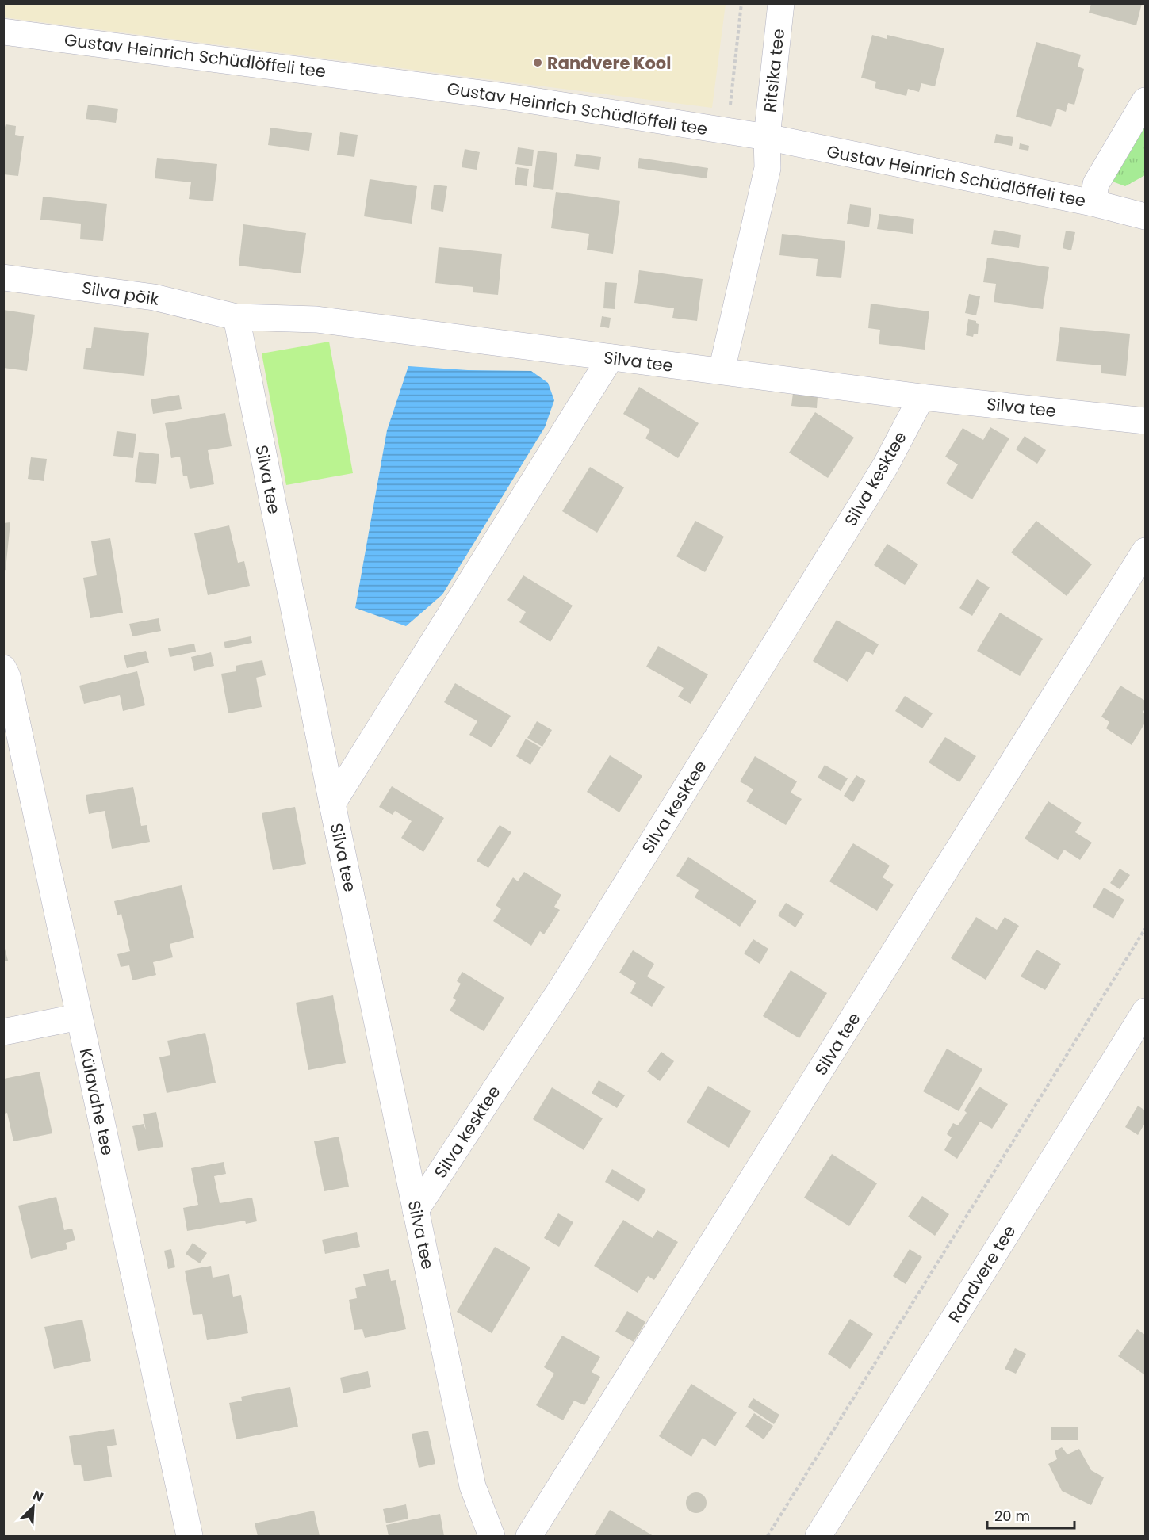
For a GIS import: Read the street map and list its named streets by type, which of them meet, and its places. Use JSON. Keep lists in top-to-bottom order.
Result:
{
  "streets": {
    "street": [
      "Gustav Heinrich Schüdlöffeli tee",
      "Ritsika tee",
      "Silva põik",
      "Silva tee",
      "Silva kesktee",
      "Külavahe tee",
      "Randvere tee"
    ]
  },
  "crossings": [
    ["Gustav Heinrich Schüdlöffeli tee", "Ritsika tee"],
    ["Ritsika tee", "Silva tee"],
    ["Silva põik", "Silva tee"],
    ["Silva tee", "Silva kesktee"]
  ],
  "places": ["Randvere Kool"],
  "scale_bar": "20 m",
  "north": "top right"
}
